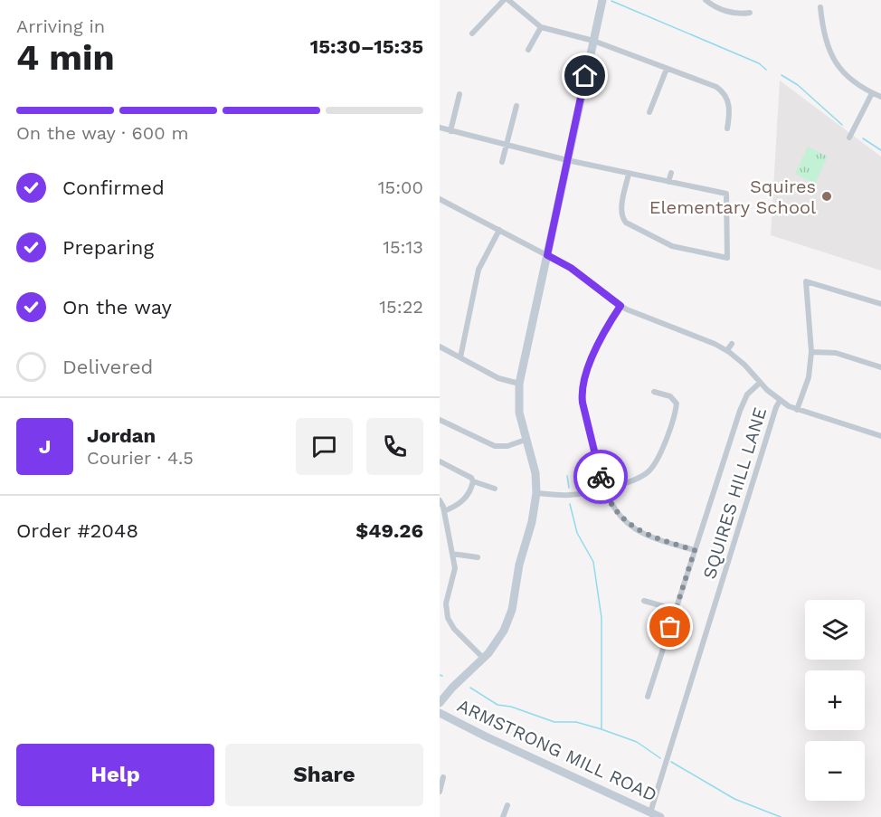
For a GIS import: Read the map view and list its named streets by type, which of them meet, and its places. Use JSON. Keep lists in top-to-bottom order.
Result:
{
  "streets": {
    "street": ["SQUIRES HILL LANE", "ARMSTRONG MILL ROAD"]
  },
  "crossings": [
    ["SQUIRES HILL LANE", "ARMSTRONG MILL ROAD"]
  ],
  "places": ["Squires Elementary School"],
  "page": {
    "heading": ["4 min", "Arriving in", "15:30–15:35"],
    "panel": [
      "Jordan",
      "Courier · 4.5",
      "Order #2048",
      "$49.26"
    ],
    "bar": "On the way · 600 m",
    "list": [
      ["Confirmed", "15:00"],
      ["Preparing", "15:13"],
      ["On the way", "15:22"],
      "Delivered"
    ],
    "round": "J",
    "map_buttons": ["+", "−"],
    "buttons": ["Help", "Share"]
  }
}
